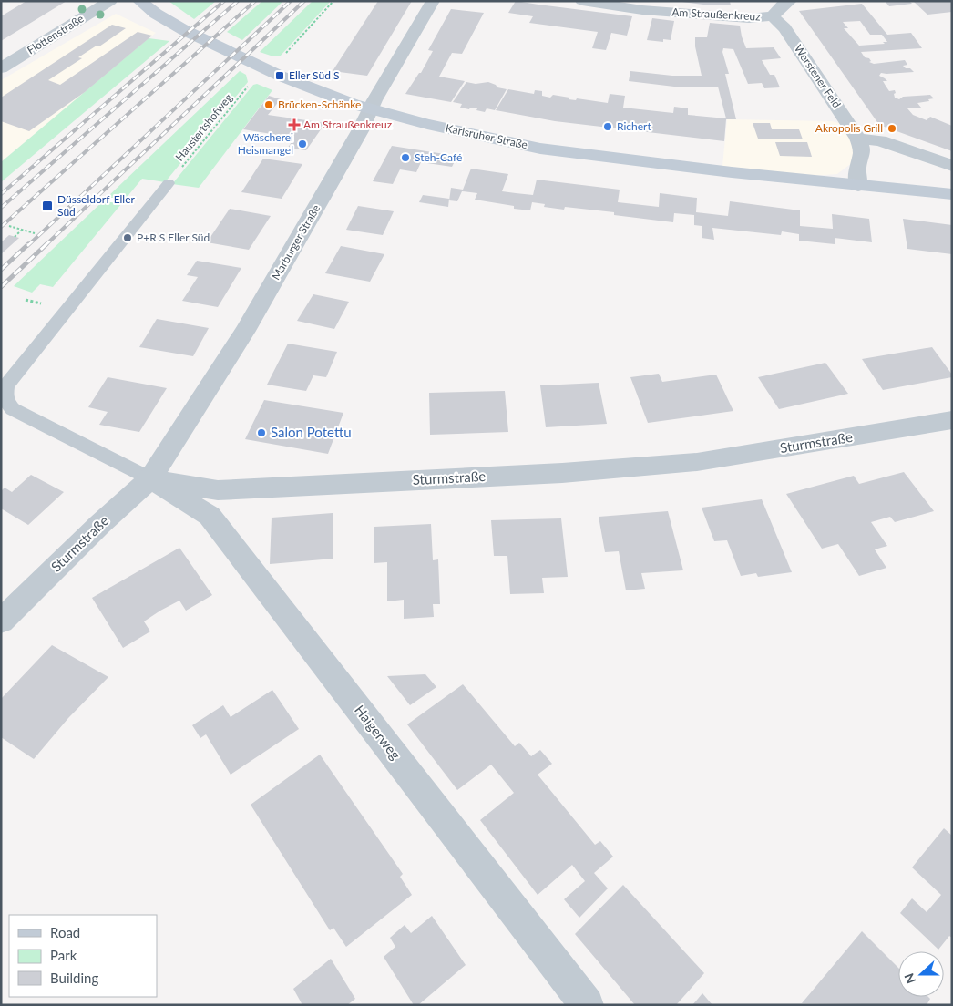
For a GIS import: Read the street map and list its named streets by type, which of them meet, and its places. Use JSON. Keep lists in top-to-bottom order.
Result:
{
  "streets": {
    "main road": ["Karlsruher Straße"],
    "street": [
      "Am Straußenkreuz",
      "Flottenstraße",
      "Werstener Feld",
      "Marburger Straße",
      "Sturmstraße",
      "Haigerweg"
    ],
    "path": ["Haustertshofweg"]
  },
  "crossings": [
    ["Am Straußenkreuz", "Werstener Feld"],
    ["Karlsruher Straße", "Marburger Straße"],
    ["Marburger Straße", "Sturmstraße"],
    ["Marburger Straße", "Haigerweg"],
    ["Sturmstraße", "Haigerweg"]
  ],
  "places": {
    "transit": ["Eller Süd S", "Düsseldorf-Eller Süd"],
    "other": [
      "Brücken-Schänke",
      "Richert",
      "Akropolis Grill",
      "Wäscherei Heismangel",
      "Steh-Café",
      "P+R S Eller Süd",
      "Salon Potettu"
    ],
    "health": ["Am Straußenkreuz"]
  },
  "legend": ["Road", "Park", "Building"],
  "north": "left"
}
